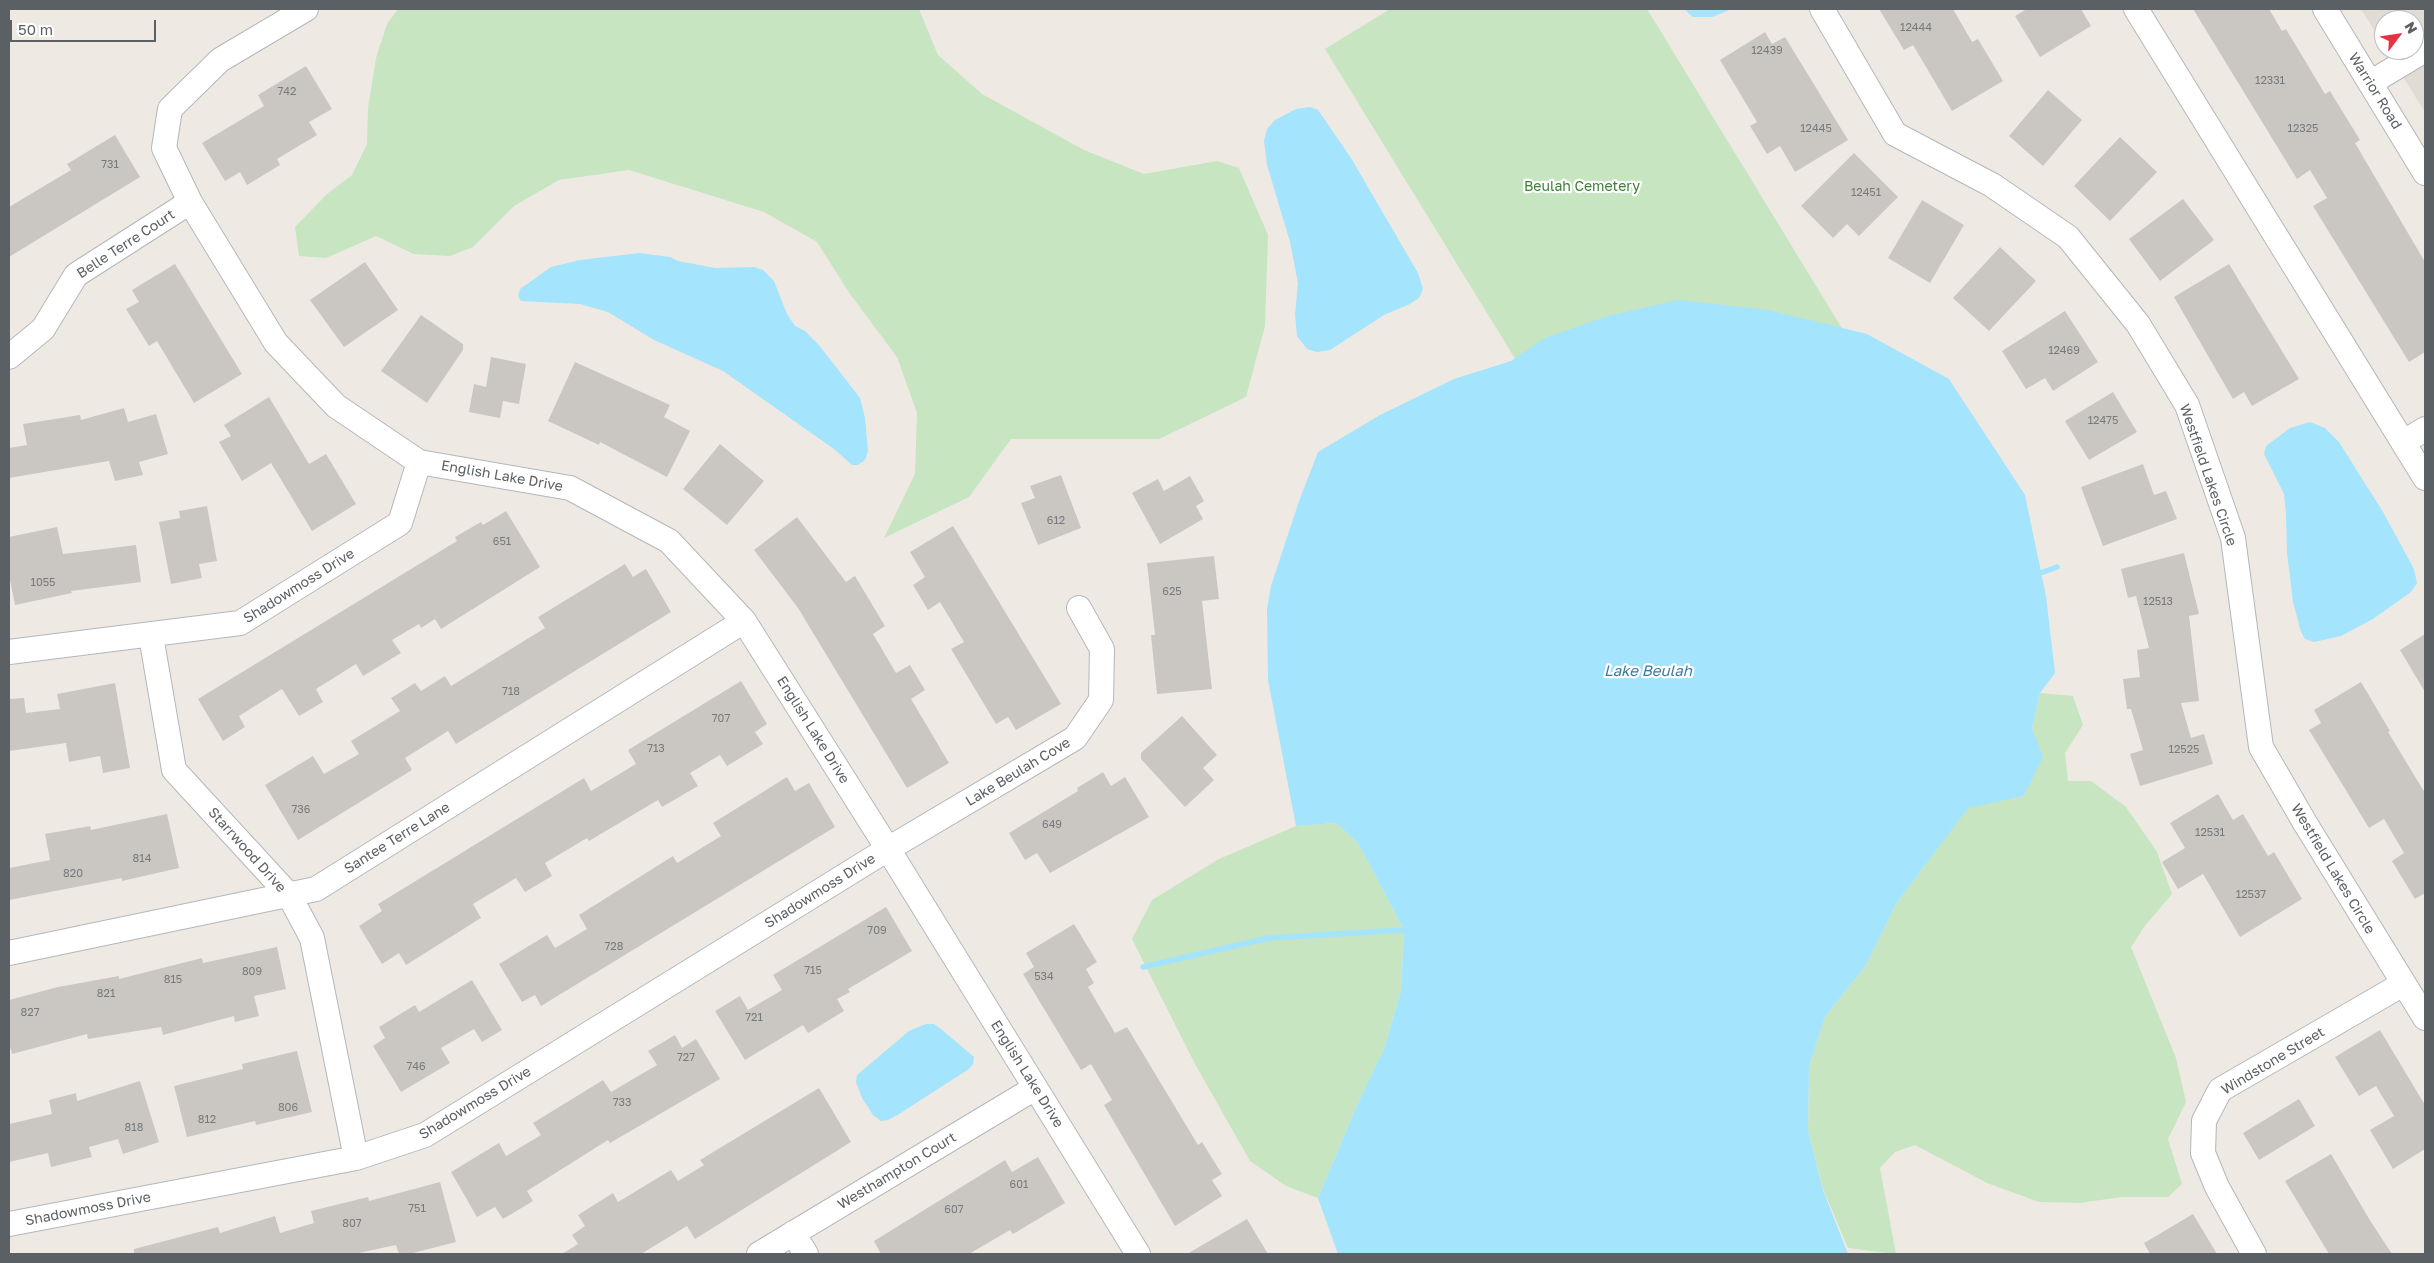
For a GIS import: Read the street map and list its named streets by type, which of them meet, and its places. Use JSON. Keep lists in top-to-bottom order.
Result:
{
  "streets": {
    "street": [
      "Warrior Road",
      "Belle Terre Court",
      "Westfield Lakes Circle",
      "English Lake Drive",
      "Shadowmoss Drive",
      "Lake Beulah Cove",
      "Santee Terre Lane",
      "Starrwood Drive",
      "Windstone Street",
      "Westhampton Court"
    ]
  },
  "crossings": [
    ["Belle Terre Court", "English Lake Drive"],
    ["Westfield Lakes Circle", "Windstone Street"],
    ["English Lake Drive", "Shadowmoss Drive"],
    ["English Lake Drive", "Lake Beulah Cove"],
    ["English Lake Drive", "Santee Terre Lane"],
    ["English Lake Drive", "Westhampton Court"],
    ["Shadowmoss Drive", "Lake Beulah Cove"],
    ["Shadowmoss Drive", "Starrwood Drive"],
    ["Santee Terre Lane", "Starrwood Drive"]
  ],
  "water": ["Lake Beulah"],
  "parks": ["Beulah Cemetery"],
  "house_numbers": [
    "12444",
    "12439",
    "12331",
    "742",
    "12445",
    "12325",
    "731",
    "12451",
    "12469",
    "12475",
    "612",
    "651",
    "1055",
    "625",
    "12513",
    "718",
    "707",
    "713",
    "12525",
    "736",
    "649",
    "12531",
    "814",
    "820",
    "12537",
    "709",
    "728",
    "715",
    "809",
    "534",
    "815",
    "821",
    "827",
    "721",
    "727",
    "746",
    "733",
    "806",
    "812",
    "818",
    "601",
    "751",
    "607",
    "807"
  ],
  "scale_bar": "50 m",
  "north": "top right"
}
